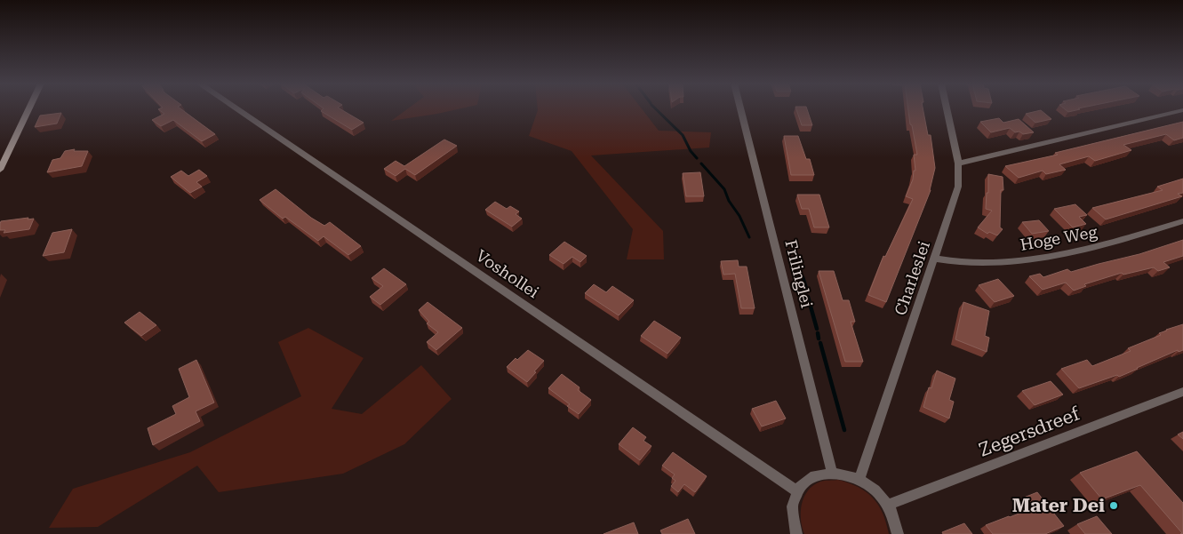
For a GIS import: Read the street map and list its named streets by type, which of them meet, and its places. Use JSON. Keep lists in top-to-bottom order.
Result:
{
  "streets": {
    "street": [
      "Hoge Weg",
      "Voshollei",
      "Frilinglei",
      "Charleslei",
      "Zegersdreef"
    ]
  },
  "crossings": [
    ["Hoge Weg", "Charleslei"]
  ],
  "places": ["Mater Dei"]
}
